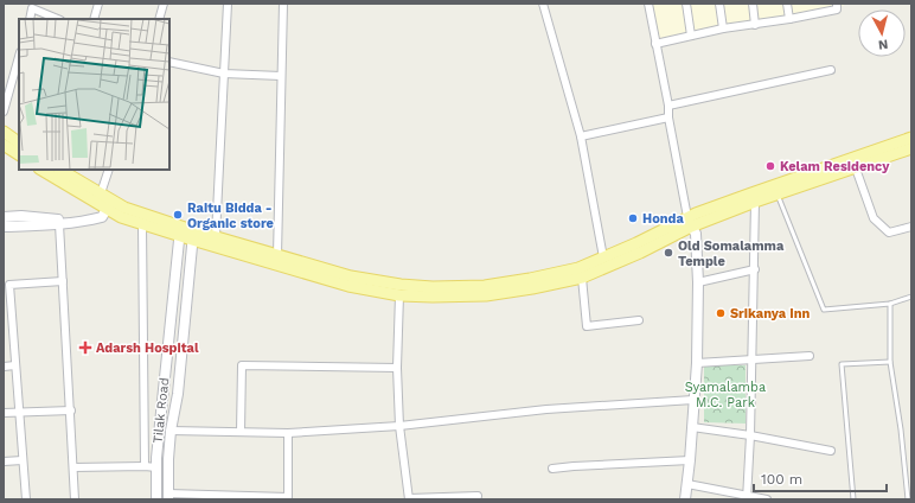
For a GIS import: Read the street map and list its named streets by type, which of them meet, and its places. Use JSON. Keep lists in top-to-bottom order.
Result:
{
  "streets": {
    "street": ["Tilak Road"]
  },
  "parks": ["Syamalamba M.C. Park"],
  "places": {
    "other": [
      "Kelam Residency",
      "Raitu Bidda - Organic store",
      "Honda",
      "Old Somalamma Temple",
      "Srikanya Inn"
    ],
    "health": ["Adarsh Hospital"]
  },
  "scale_bar": "100 m",
  "north": "bottom"
}
